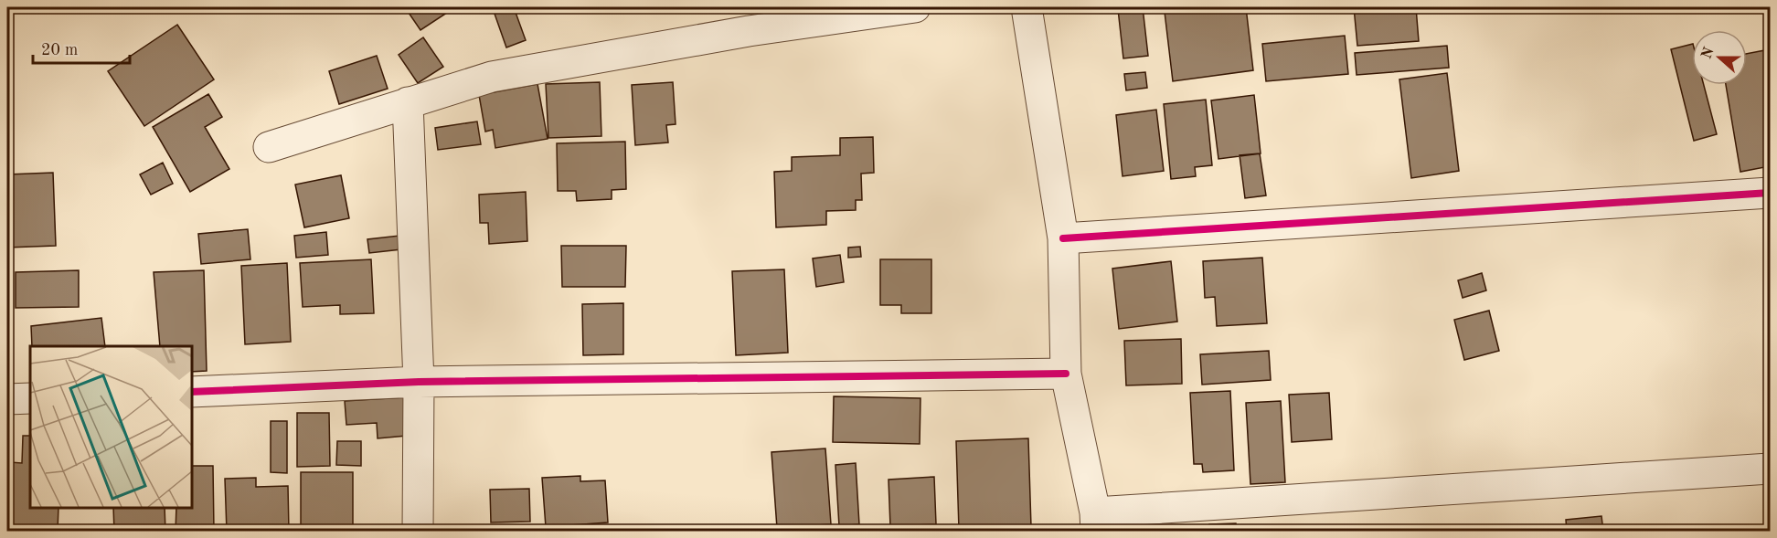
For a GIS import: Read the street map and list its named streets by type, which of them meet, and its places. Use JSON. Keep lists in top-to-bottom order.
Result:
{
  "scale_bar": "20 m",
  "north": "left"
}
